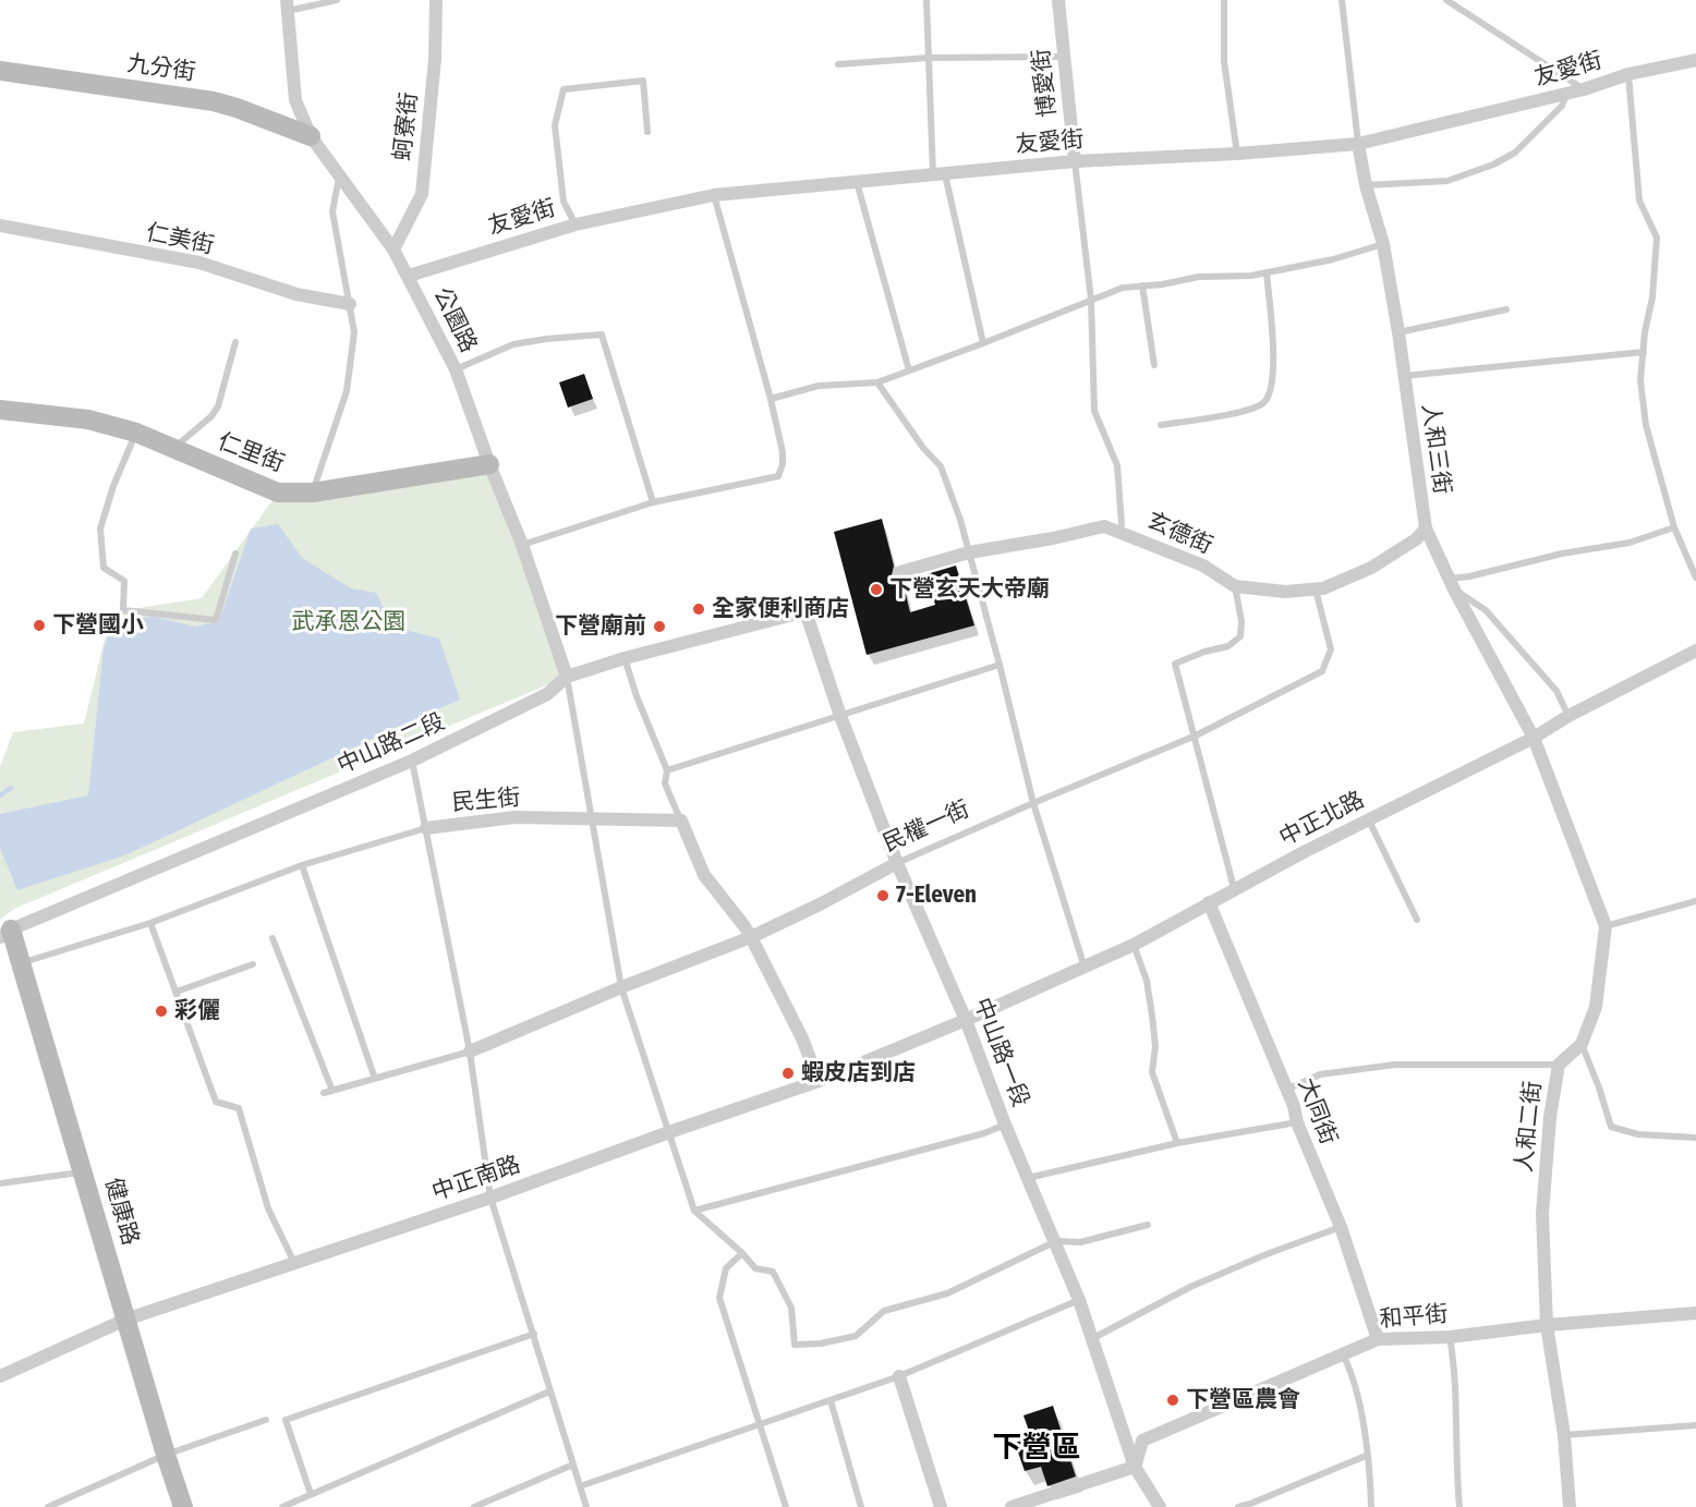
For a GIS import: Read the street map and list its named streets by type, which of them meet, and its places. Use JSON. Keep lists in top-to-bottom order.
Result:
{
  "streets": {
    "street": [
      "九分街",
      "友愛街",
      "博愛街",
      "蚵寮街",
      "仁美街",
      "公園路",
      "人和三街",
      "仁里街",
      "玄德街",
      "中山路二段",
      "民生街",
      "中正北路",
      "民權一街",
      "中山路一段",
      "大同街",
      "人和二街",
      "中正南路",
      "健康路",
      "和平街"
    ]
  },
  "crossings": [
    ["九分街", "公園路"],
    ["友愛街", "博愛街"],
    ["友愛街", "公園路"],
    ["友愛街", "人和三街"],
    ["蚵寮街", "公園路"],
    ["公園路", "仁里街"],
    ["公園路", "中山路二段"],
    ["人和三街", "玄德街"],
    ["人和三街", "中正北路"],
    ["人和三街", "人和二街"],
    ["玄德街", "民權一街"],
    ["中山路二段", "中山路一段"],
    ["中山路二段", "健康路"],
    ["民生街", "健康路"],
    ["中正北路", "中山路一段"],
    ["中正北路", "大同街"],
    ["中正北路", "人和二街"],
    ["中正北路", "中正南路"],
    ["民權一街", "中山路一段"],
    ["中山路一段", "中正南路"],
    ["中山路一段", "和平街"],
    ["大同街", "和平街"],
    ["人和二街", "和平街"],
    ["中正南路", "健康路"]
  ],
  "districts": ["下營區"],
  "parks": ["武承恩公園"],
  "places": [
    "下營玄天大帝廟",
    "全家便利商店",
    "下營國小",
    "下營廟前",
    "7-Eleven",
    "彩儷",
    "蝦皮店到店",
    "下營區農會"
  ]
}
